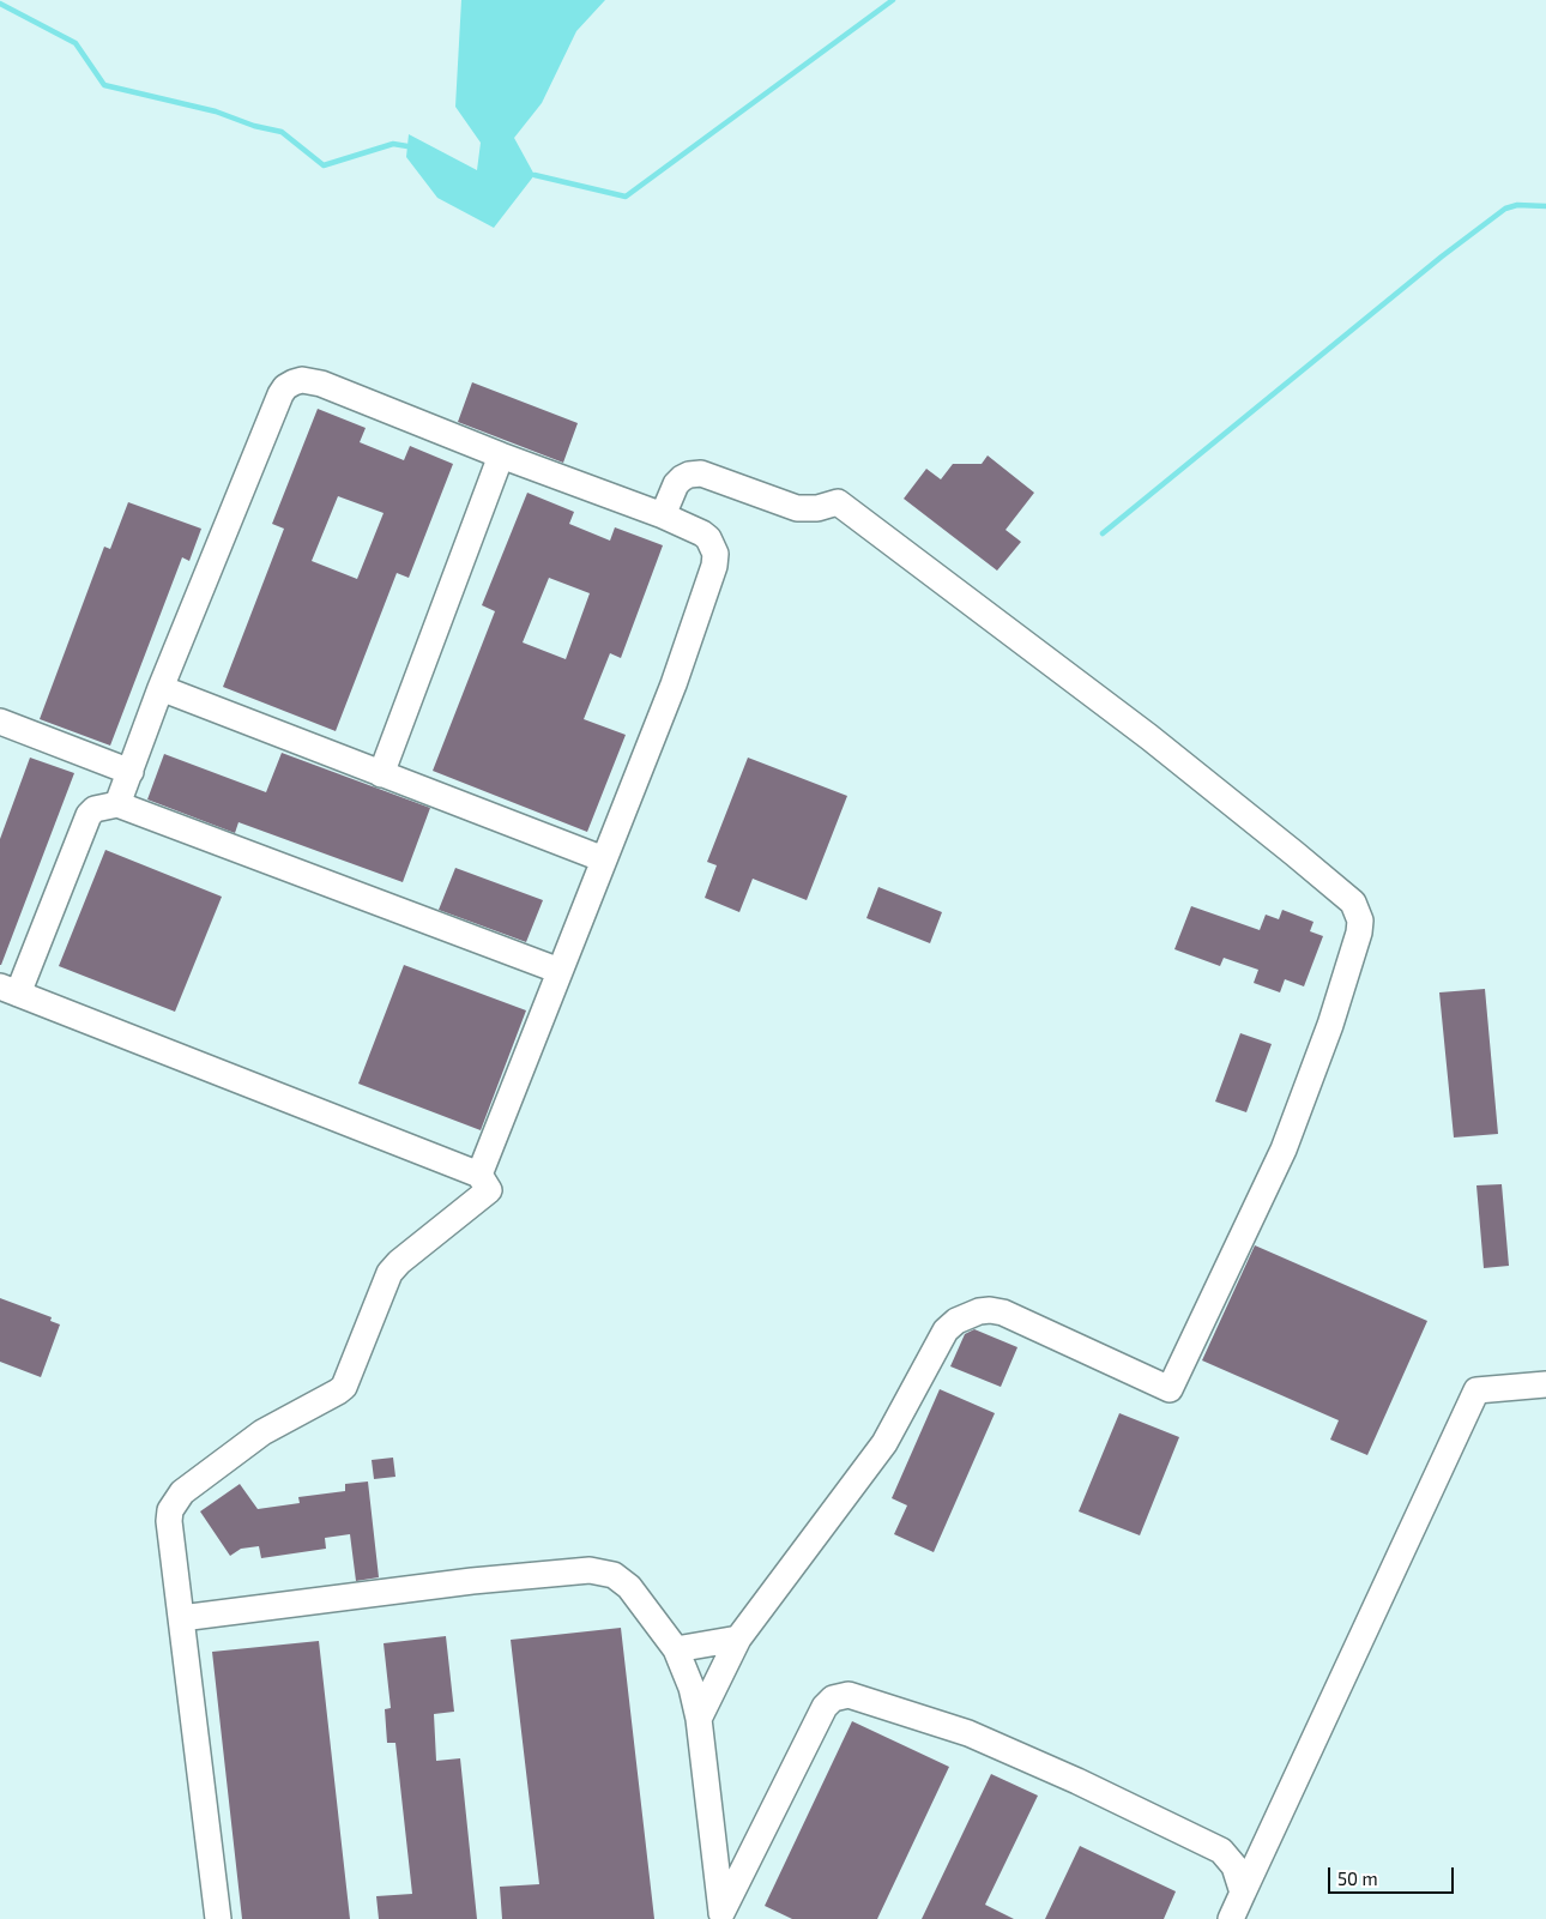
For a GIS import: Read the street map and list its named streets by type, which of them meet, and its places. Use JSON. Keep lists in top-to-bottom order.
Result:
{
  "scale_bar": "50 m"
}
